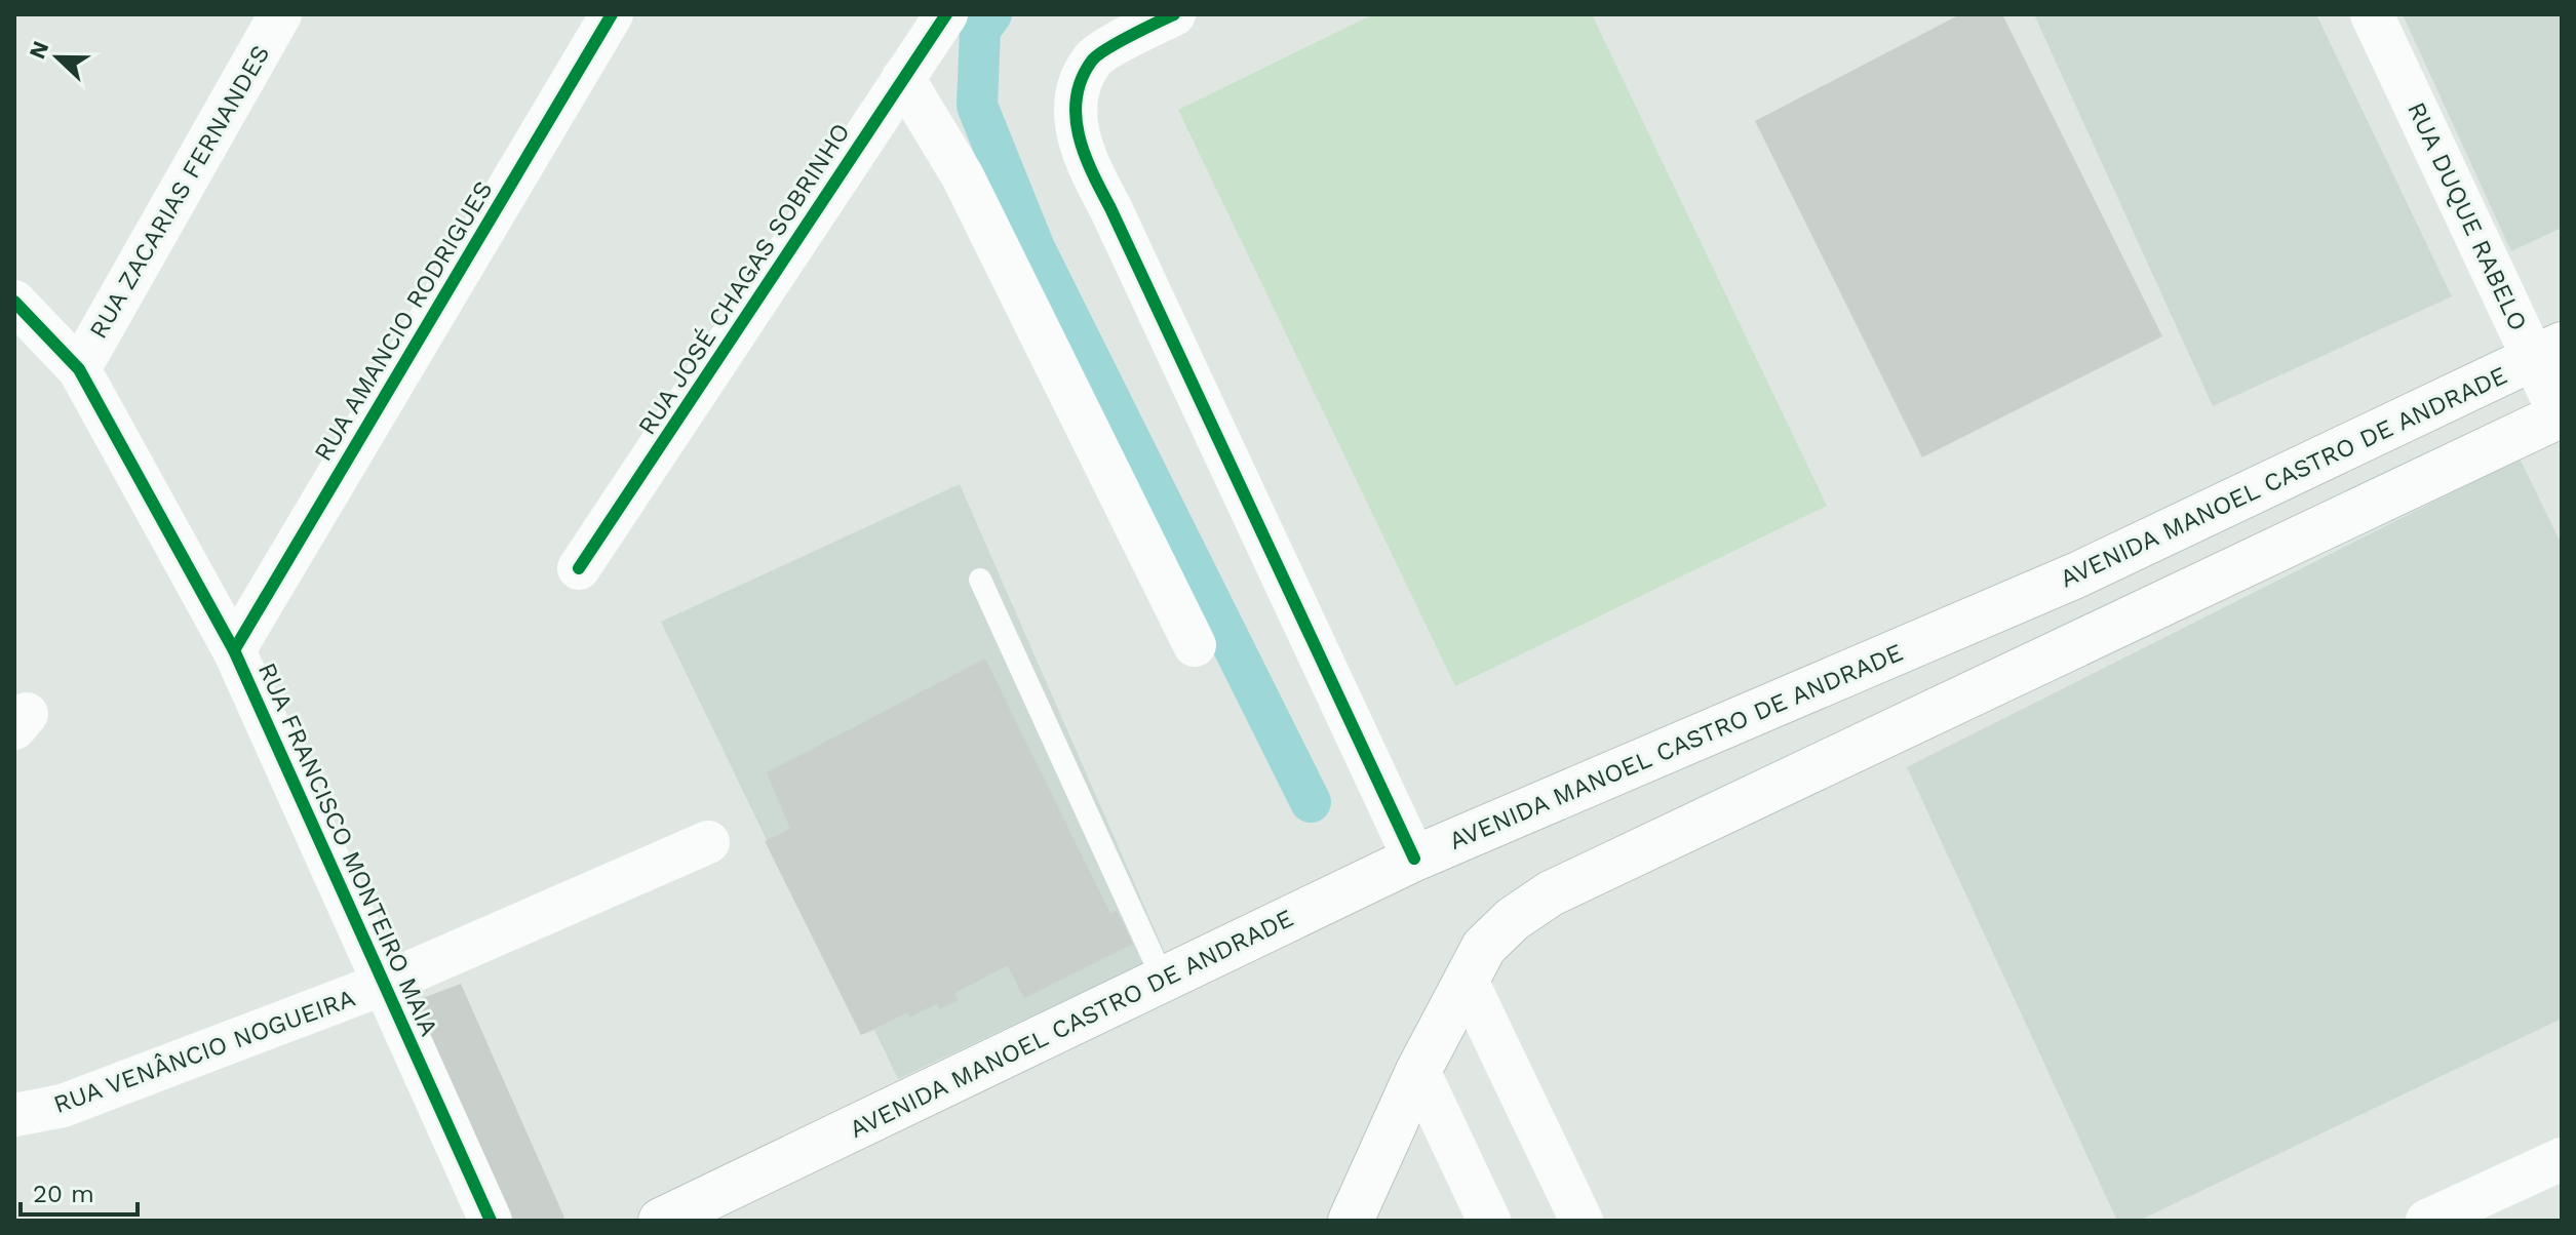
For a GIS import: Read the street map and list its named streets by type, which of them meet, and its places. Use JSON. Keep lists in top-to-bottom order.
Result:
{
  "streets": {
    "main road": ["AVENIDA MANOEL CASTRO DE ANDRADE"],
    "street": [
      "RUA ZACARIAS FERNANDES",
      "RUA DUQUE RABELO",
      "RUA JOSÉ CHAGAS SOBRINHO",
      "RUA AMANCIO RODRIGUES",
      "RUA FRANCISCO MONTEIRO MAIA",
      "RUA VENÂNCIO NOGUEIRA"
    ]
  },
  "crossings": [
    ["RUA ZACARIAS FERNANDES", "RUA FRANCISCO MONTEIRO MAIA"],
    ["RUA DUQUE RABELO", "AVENIDA MANOEL CASTRO DE ANDRADE"],
    ["RUA AMANCIO RODRIGUES", "RUA FRANCISCO MONTEIRO MAIA"],
    ["RUA FRANCISCO MONTEIRO MAIA", "RUA VENÂNCIO NOGUEIRA"]
  ],
  "scale_bar": "20 m",
  "north": "left"
}
